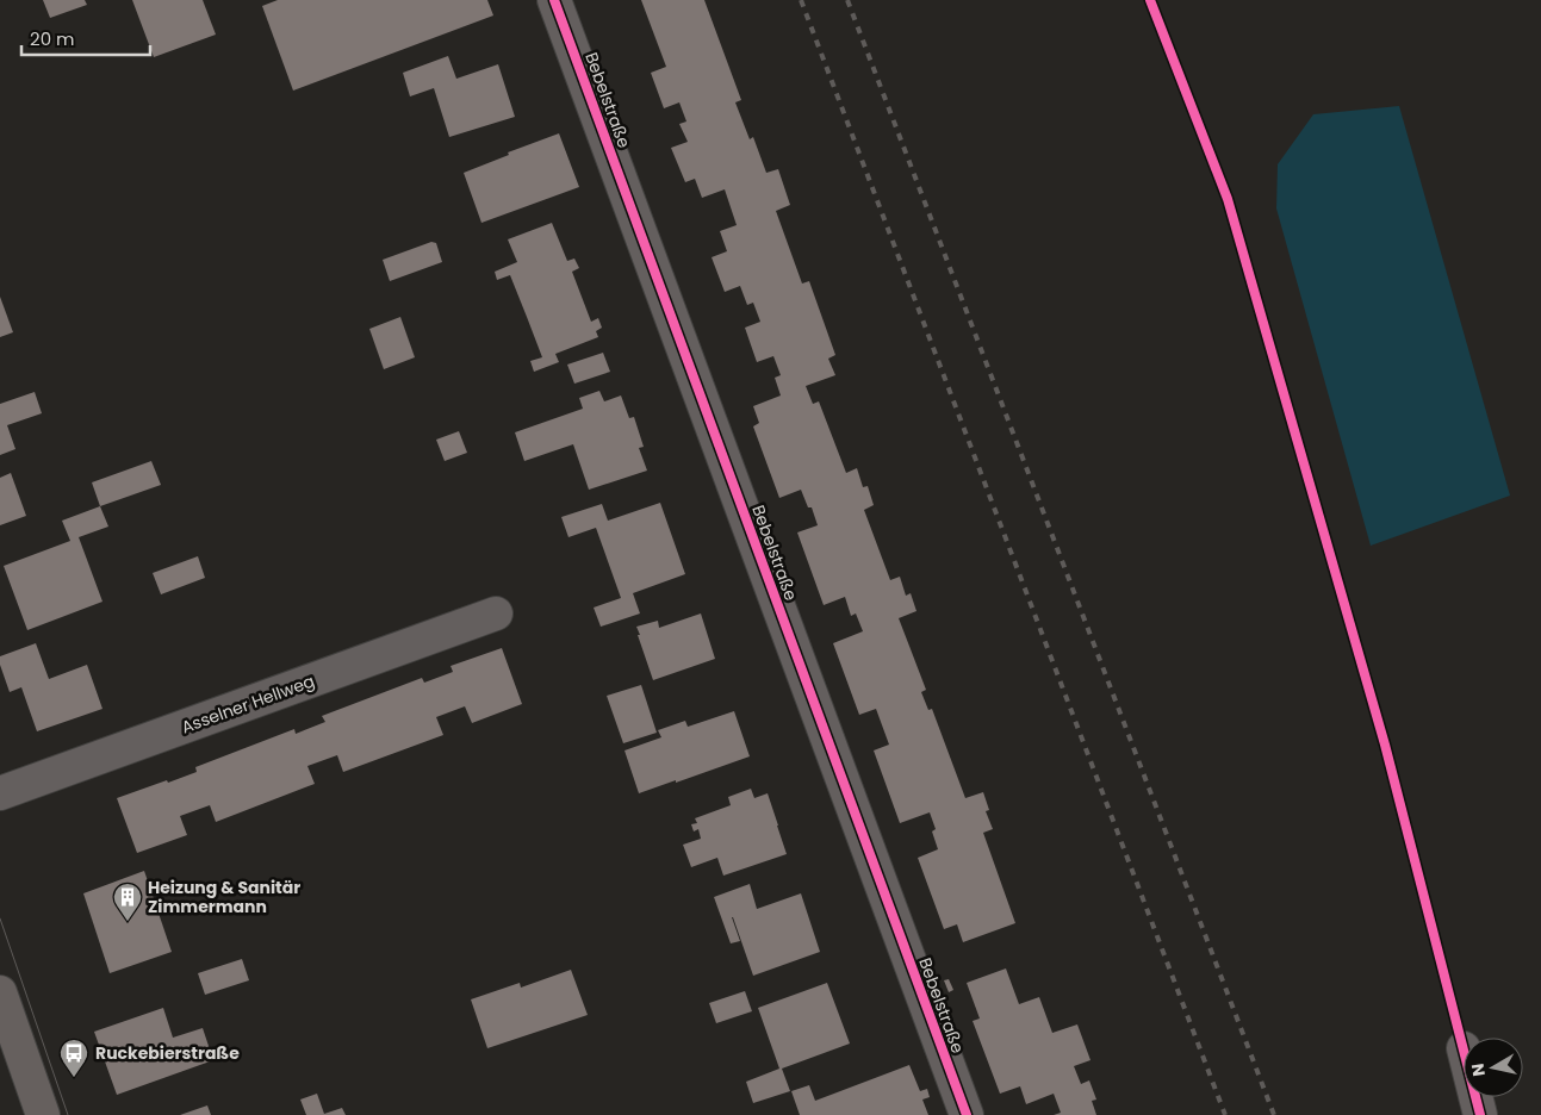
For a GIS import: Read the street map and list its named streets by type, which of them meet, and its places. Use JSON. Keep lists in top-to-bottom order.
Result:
{
  "streets": {
    "street": ["Bebelstraße", "Asselner Hellweg"]
  },
  "places": {
    "building": ["Heizung & Sanitär Zimmermann"],
    "bus stop": ["Ruckebierstraße"]
  },
  "scale_bar": "20 m",
  "north": "left"
}
